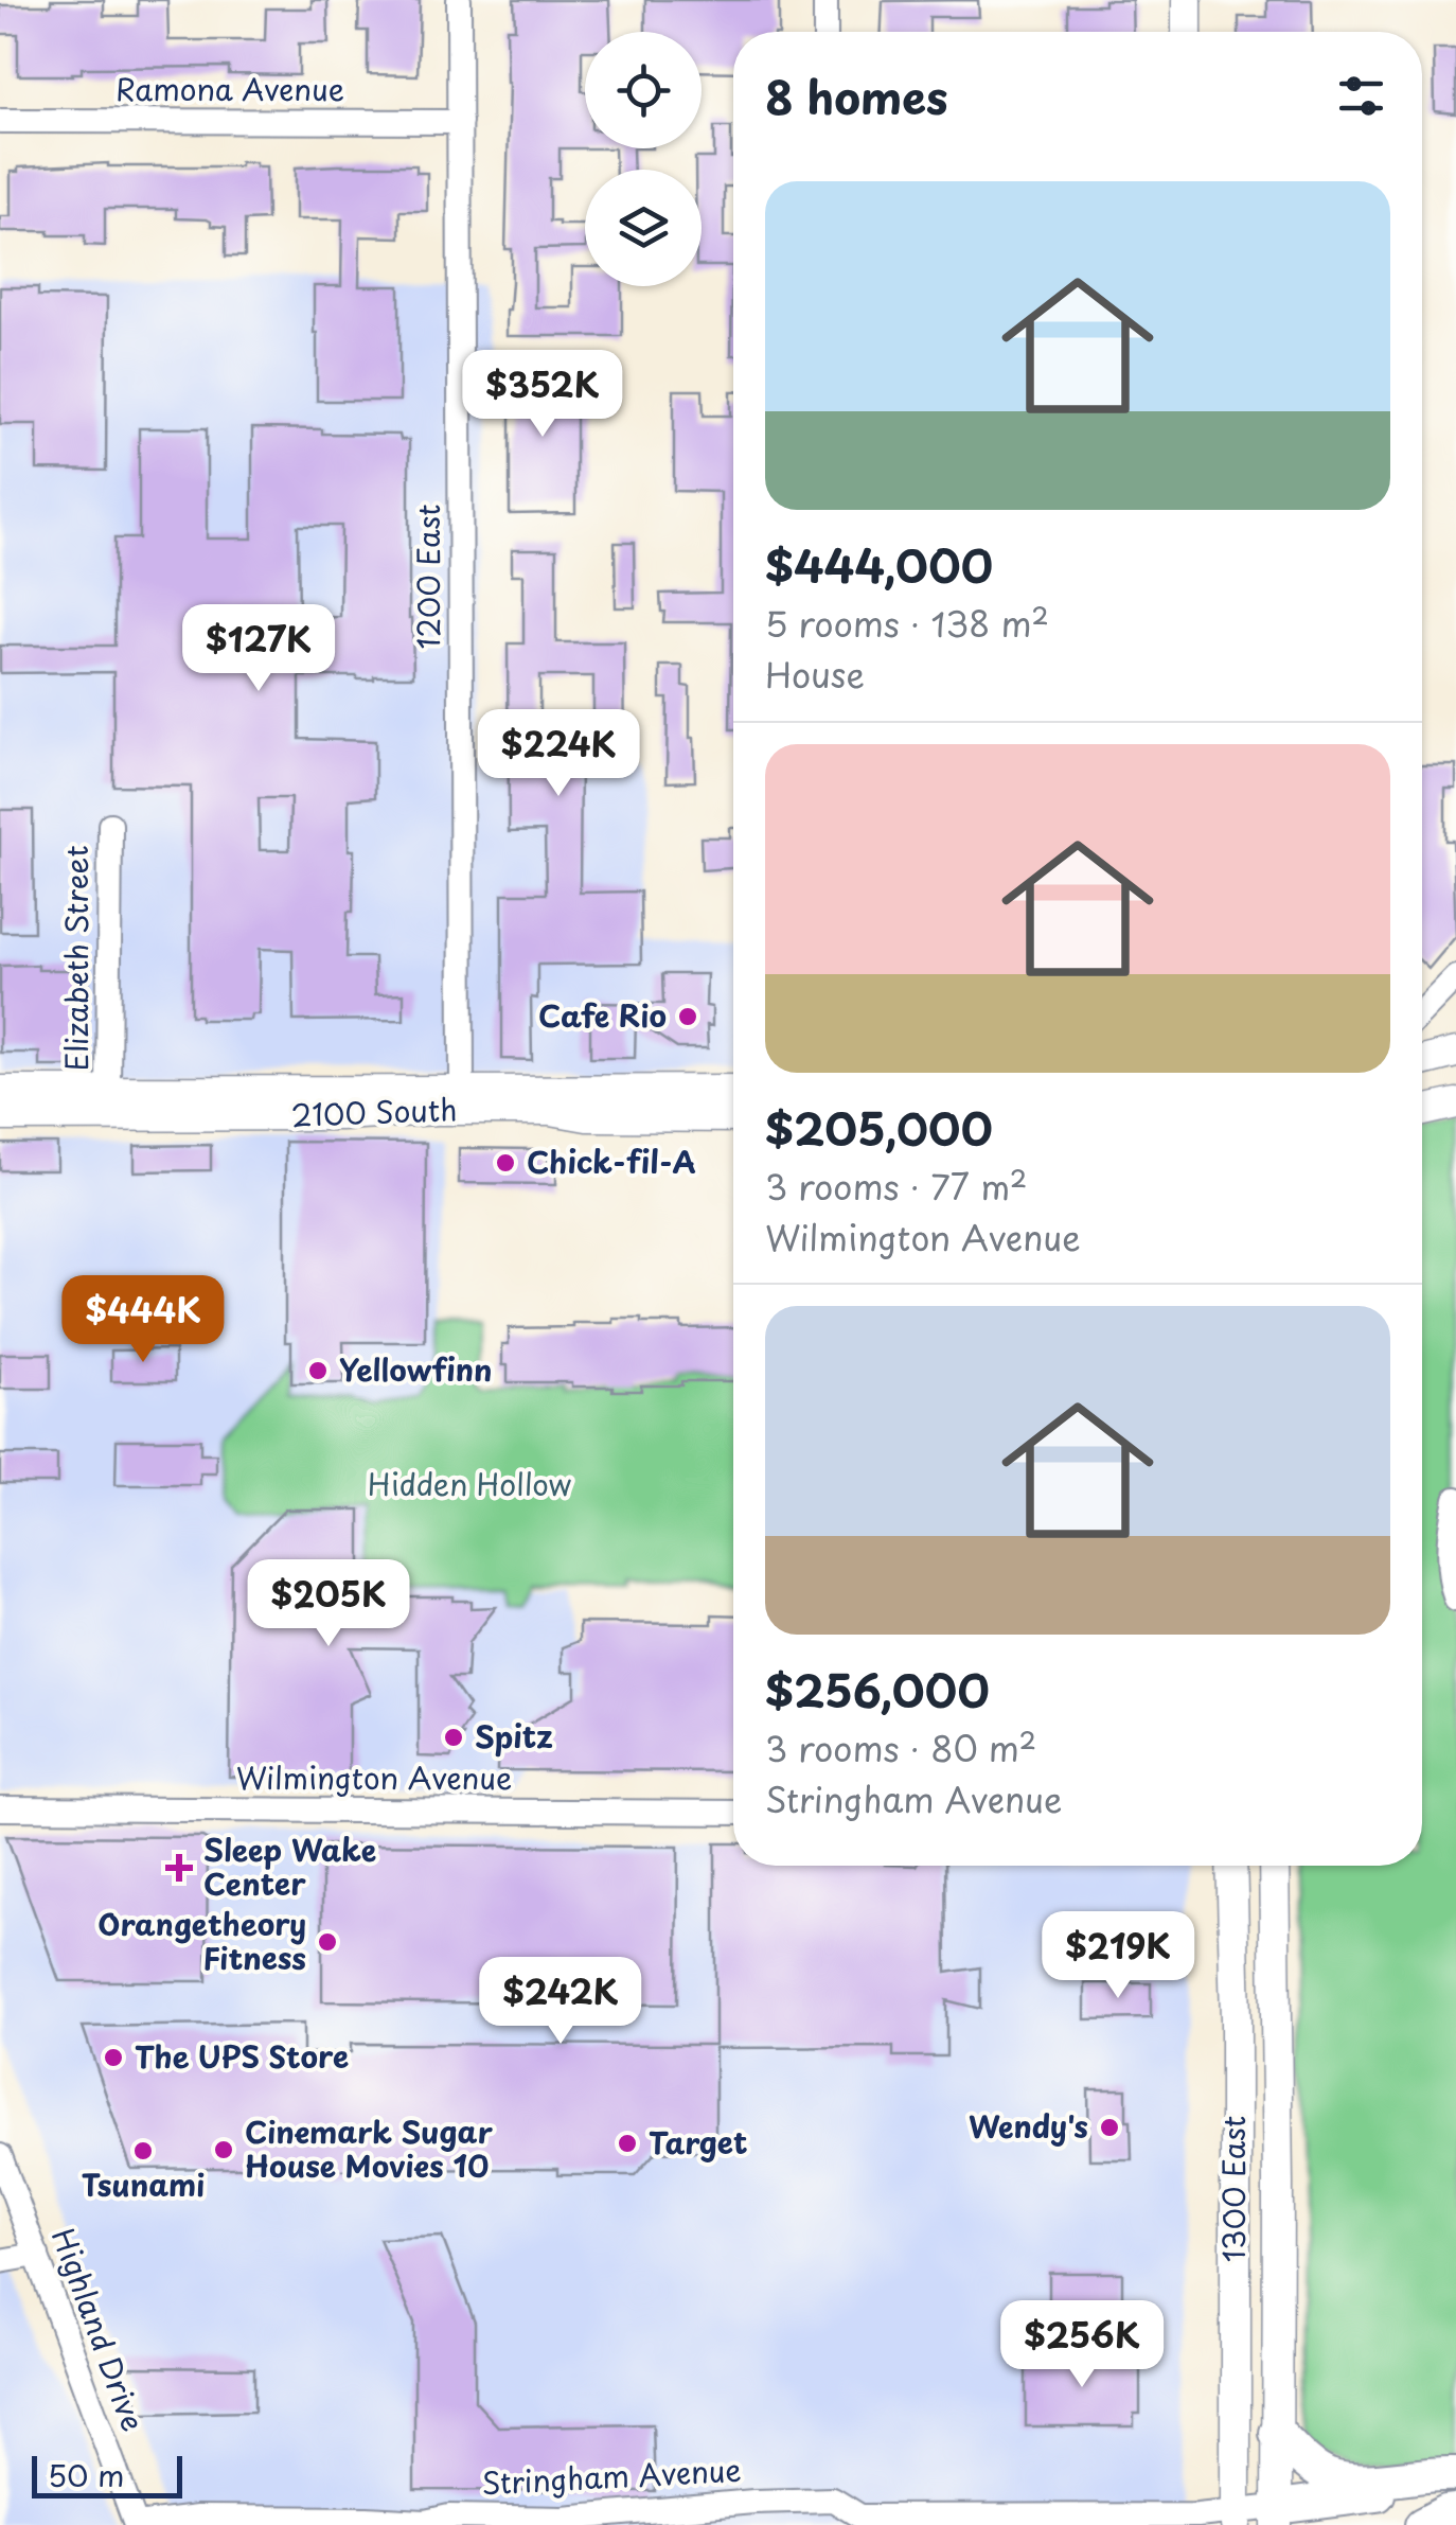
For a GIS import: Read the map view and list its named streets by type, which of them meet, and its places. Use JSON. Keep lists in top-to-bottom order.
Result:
{
  "streets": {
    "main road": ["2100 South", "1300 East"],
    "street": [
      "Ramona Avenue",
      "1200 East",
      "Elizabeth Street",
      "Wilmington Avenue",
      "Highland Drive",
      "Stringham Avenue"
    ]
  },
  "crossings": [
    ["Ramona Avenue", "1200 East"],
    ["1200 East", "2100 South"],
    ["Elizabeth Street", "2100 South"],
    ["1300 East", "Stringham Avenue"],
    ["Highland Drive", "Stringham Avenue"]
  ],
  "parks": ["Hidden Hollow"],
  "places": {
    "other": [
      "Cafe Rio",
      "Chick-fil-A",
      "Yellowfinn",
      "Spitz",
      "Orangetheory Fitness",
      "The UPS Store",
      "Wendy's",
      "Target",
      "Cinemark Sugar House Movies 10",
      "Tsunami"
    ],
    "health": ["Sleep Wake Center"]
  },
  "scale_bar": "50 m",
  "page": {
    "heading": "8 homes",
    "list": [
      {
        "name": "$444,000",
        "note": "5 rooms · 138 m² · House"
      },
      {
        "name": "$205,000",
        "note": "3 rooms · 77 m² · Wilmington Avenue"
      },
      {
        "name": "$256,000",
        "note": "3 rooms · 80 m² · Stringham Avenue"
      }
    ],
    "price": [
      "$352K",
      "$127K",
      "$224K",
      "$444K",
      "$205K",
      "$219K",
      "$242K",
      "$256K"
    ],
    "scale": "50 m"
  }
}
